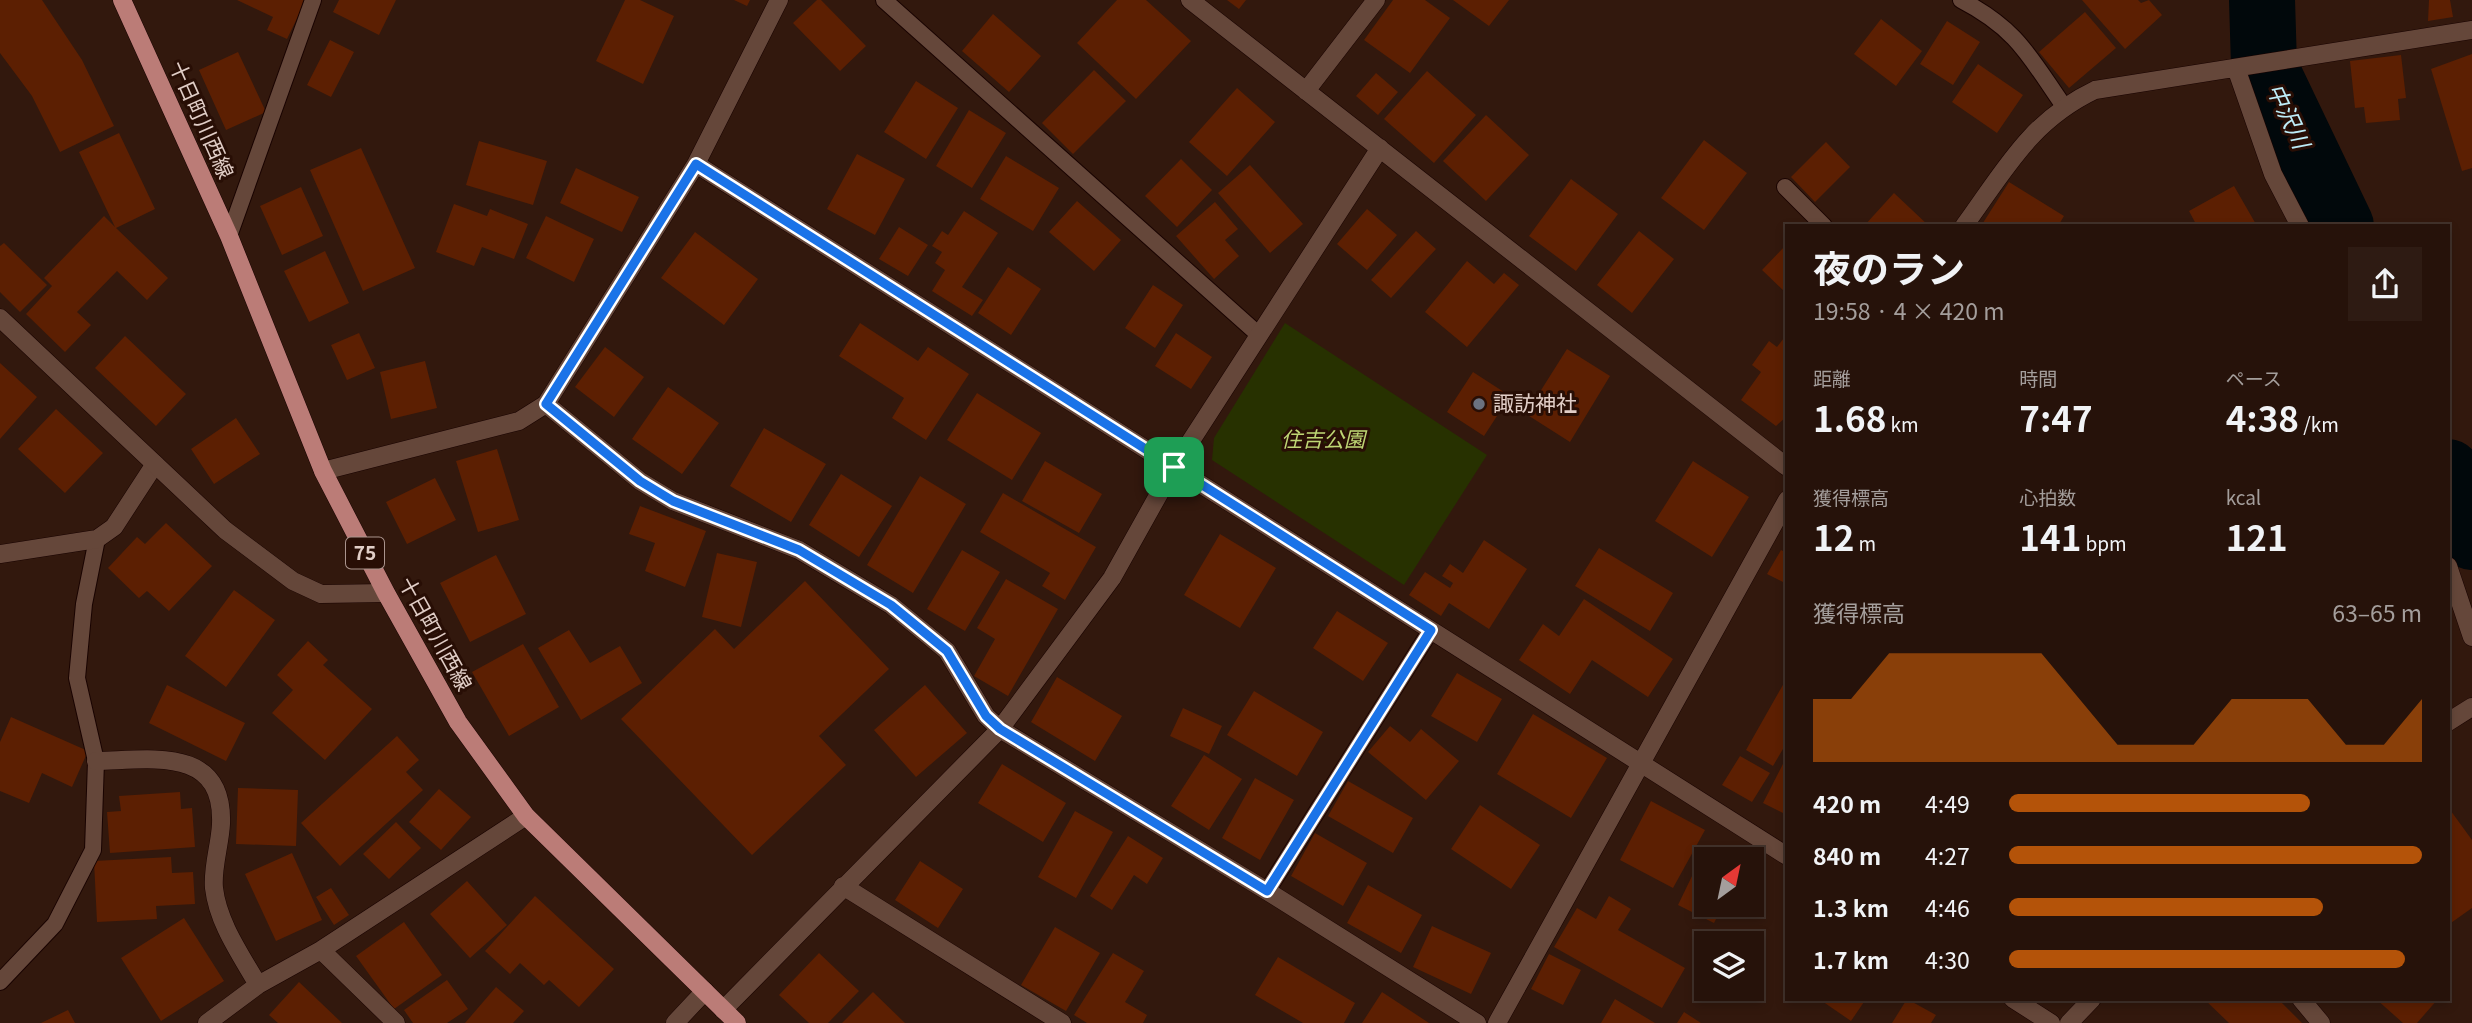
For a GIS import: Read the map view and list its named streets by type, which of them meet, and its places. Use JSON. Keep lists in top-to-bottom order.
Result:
{
  "streets": {
    "main road": ["十日町川西線", "75"]
  },
  "water": ["中沢川"],
  "parks": ["住吉公園"],
  "places": ["諏訪神社"],
  "north": "top right",
  "page": {
    "heading": ["夜のラン", "19:58 · 4 × 420 m"],
    "stats": [
      ["距離", "1.68 km"],
      ["時間", "7:47"],
      ["ペース", "4:38 /km"],
      ["獲得標高", "12 m"],
      ["心拍数", "141 bpm"],
      ["kcal", "121"]
    ],
    "chart": ["獲得標高", "63–65 m"],
    "list": [
      {
        "name": "420 m",
        "note": "4:49"
      },
      {
        "name": "840 m",
        "note": "4:27"
      },
      {
        "name": "1.3 km",
        "note": "4:46"
      },
      {
        "name": "1.7 km",
        "note": "4:30"
      }
    ]
  }
}
